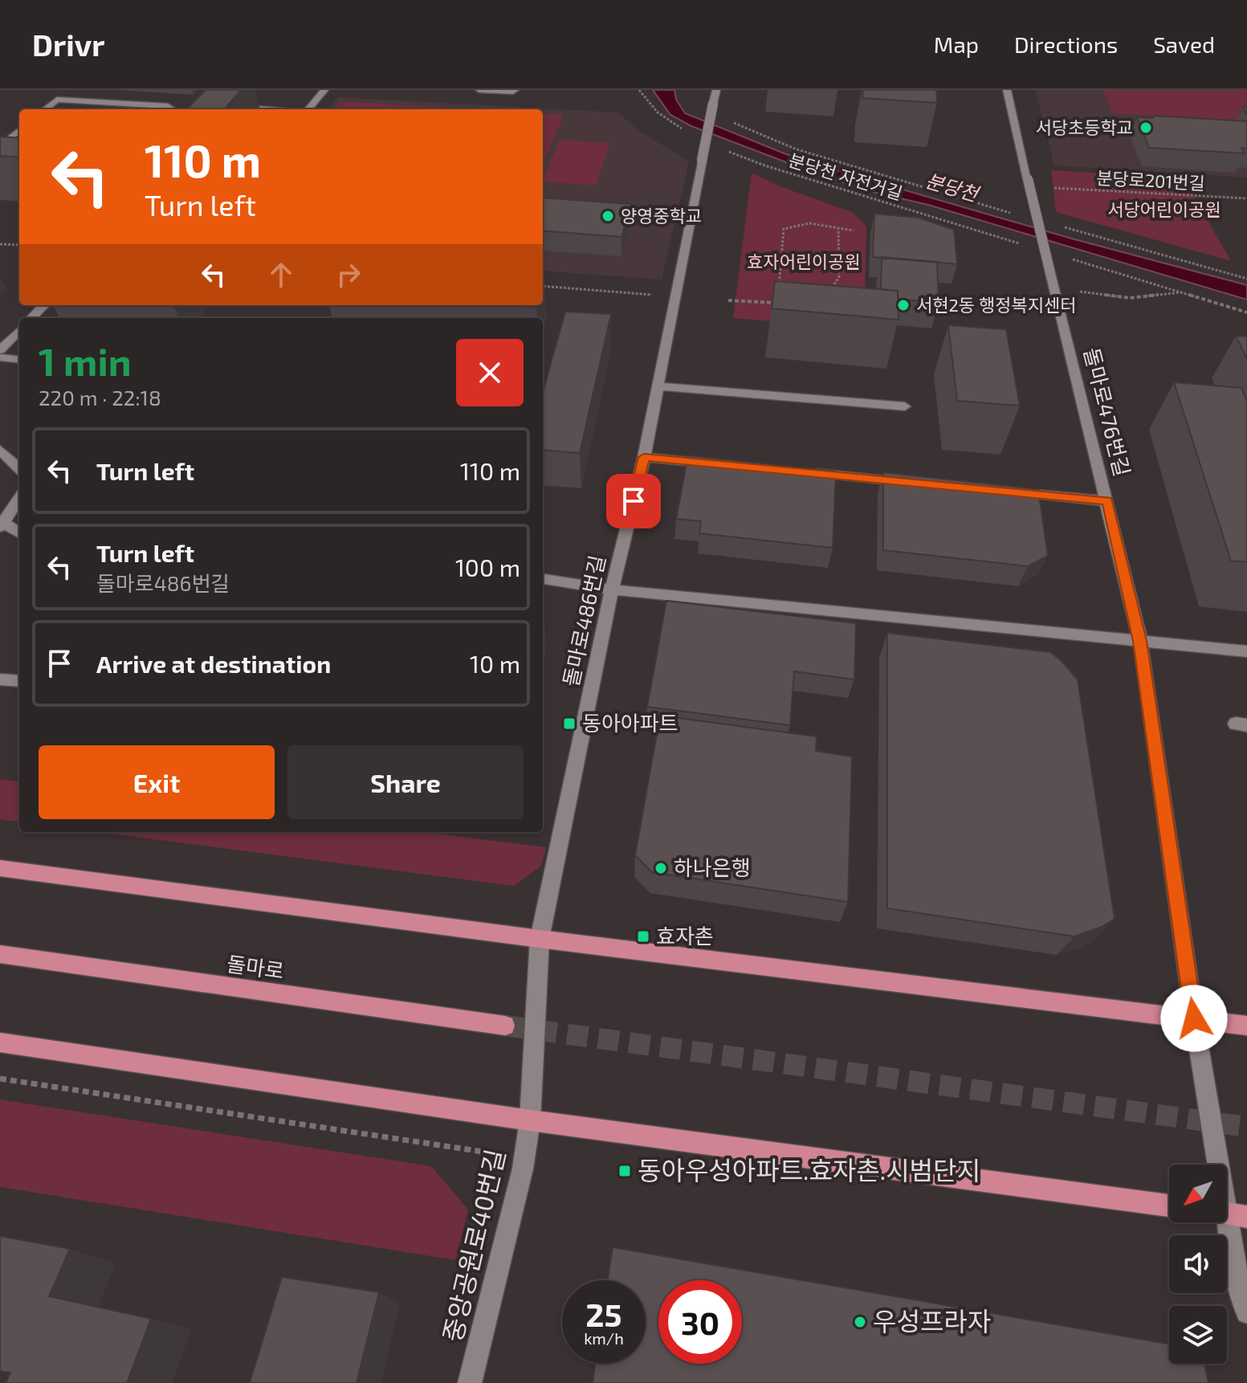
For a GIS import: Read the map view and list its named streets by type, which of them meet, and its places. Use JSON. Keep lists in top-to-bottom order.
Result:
{
  "streets": {
    "main road": ["돌마로"],
    "street": ["돌마로476번길", "돌마로486번길", "중앙공원로40번길"],
    "path": ["분당천 자전거길", "분당로201번길"]
  },
  "crossings": [
    ["돌마로486번길", "중앙공원로40번길"]
  ],
  "water": ["분당천"],
  "parks": ["서당어린이공원", "효자어린이공원"],
  "places": {
    "other": [
      "서당초등학교",
      "양영중학교",
      "서현2동 행정복지센터",
      "하나은행",
      "우성프라자"
    ],
    "transit": ["동아아파트", "효자촌", "동아우성아파트.효자촌.시범단지"]
  },
  "north": "bottom left",
  "page": {
    "header": "Drivr",
    "nav": ["Map", "Directions", "Saved"],
    "turn": ["110 m", "Turn left"],
    "heading": ["1 min", "220 m · 22:18"],
    "list": [
      {
        "name": "Turn left",
        "value": "110 m"
      },
      {
        "name": "Turn left",
        "note": "돌마로486번길",
        "value": "100 m"
      },
      {
        "name": "Arrive at destination",
        "value": "10 m"
      }
    ],
    "buttons": ["Exit", "Share"],
    "speed": "25 km/h",
    "limit": "30"
  }
}
